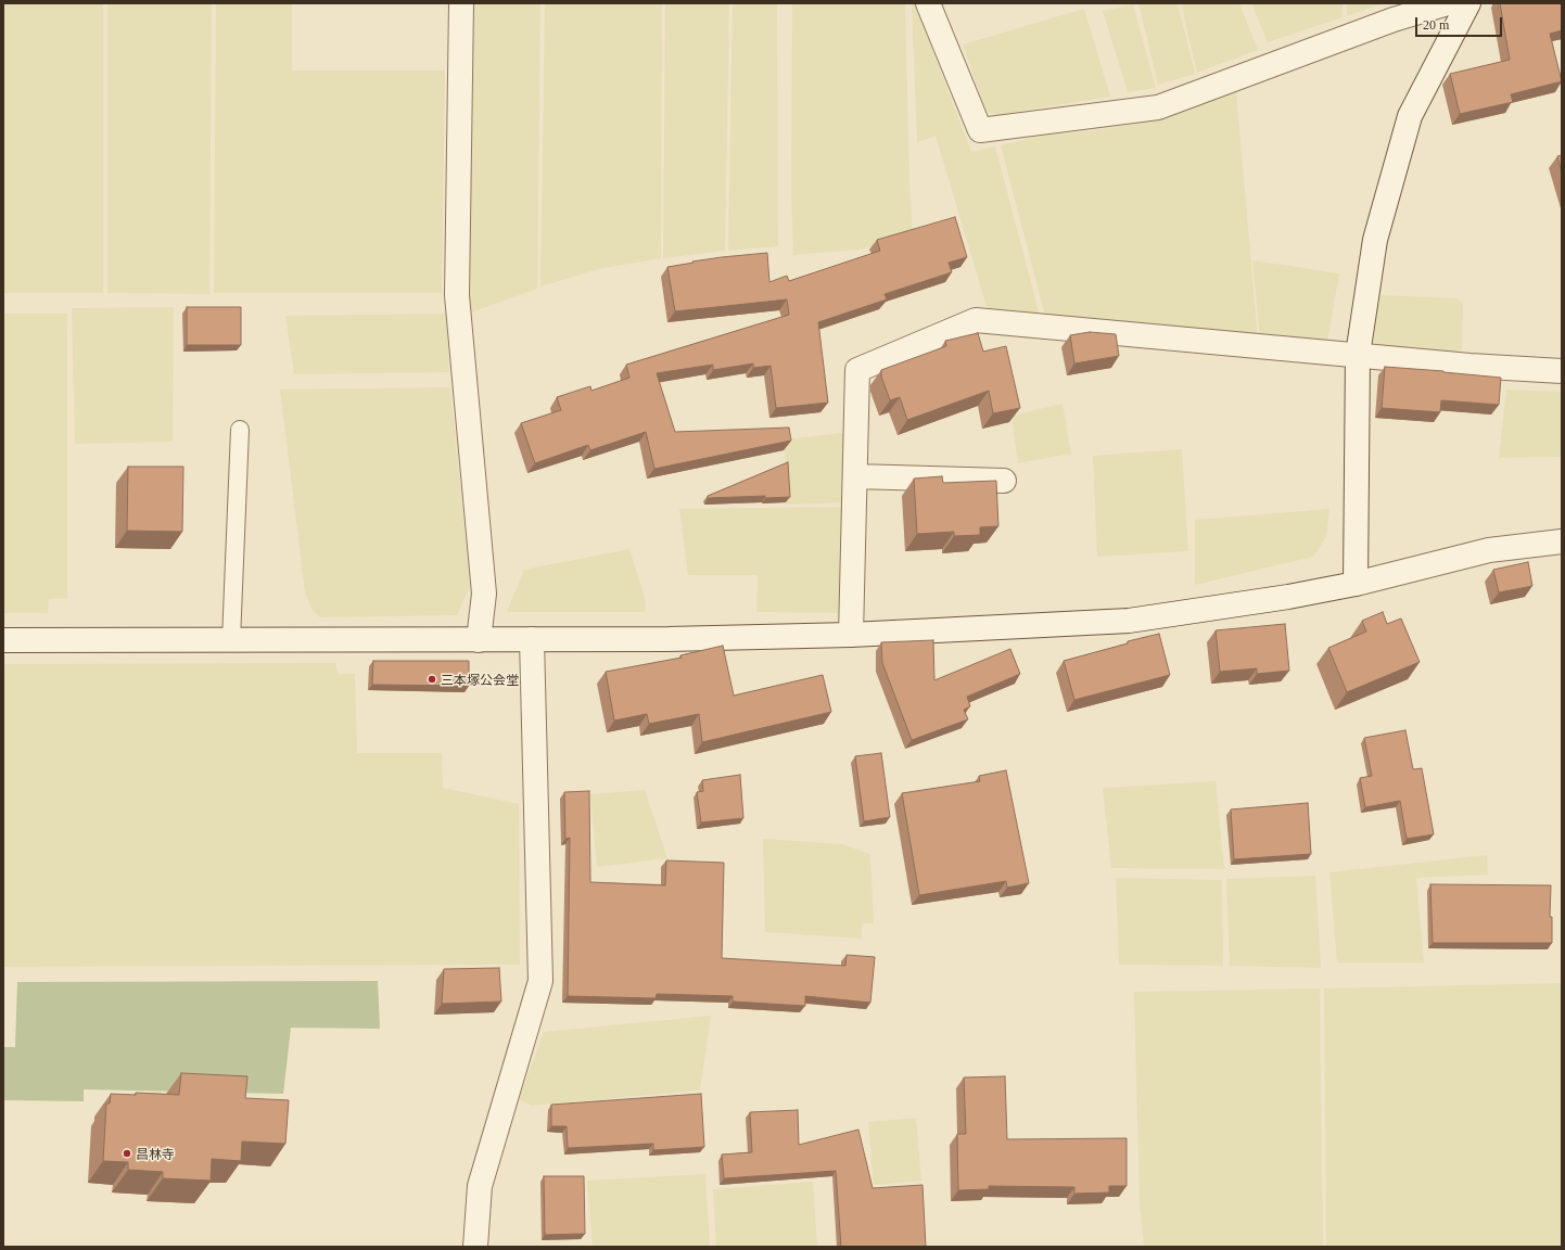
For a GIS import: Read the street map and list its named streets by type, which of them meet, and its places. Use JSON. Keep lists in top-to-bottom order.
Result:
{
  "places": ["三本塚公会堂", "昌林寺"],
  "scale_bar": "20 m"
}
